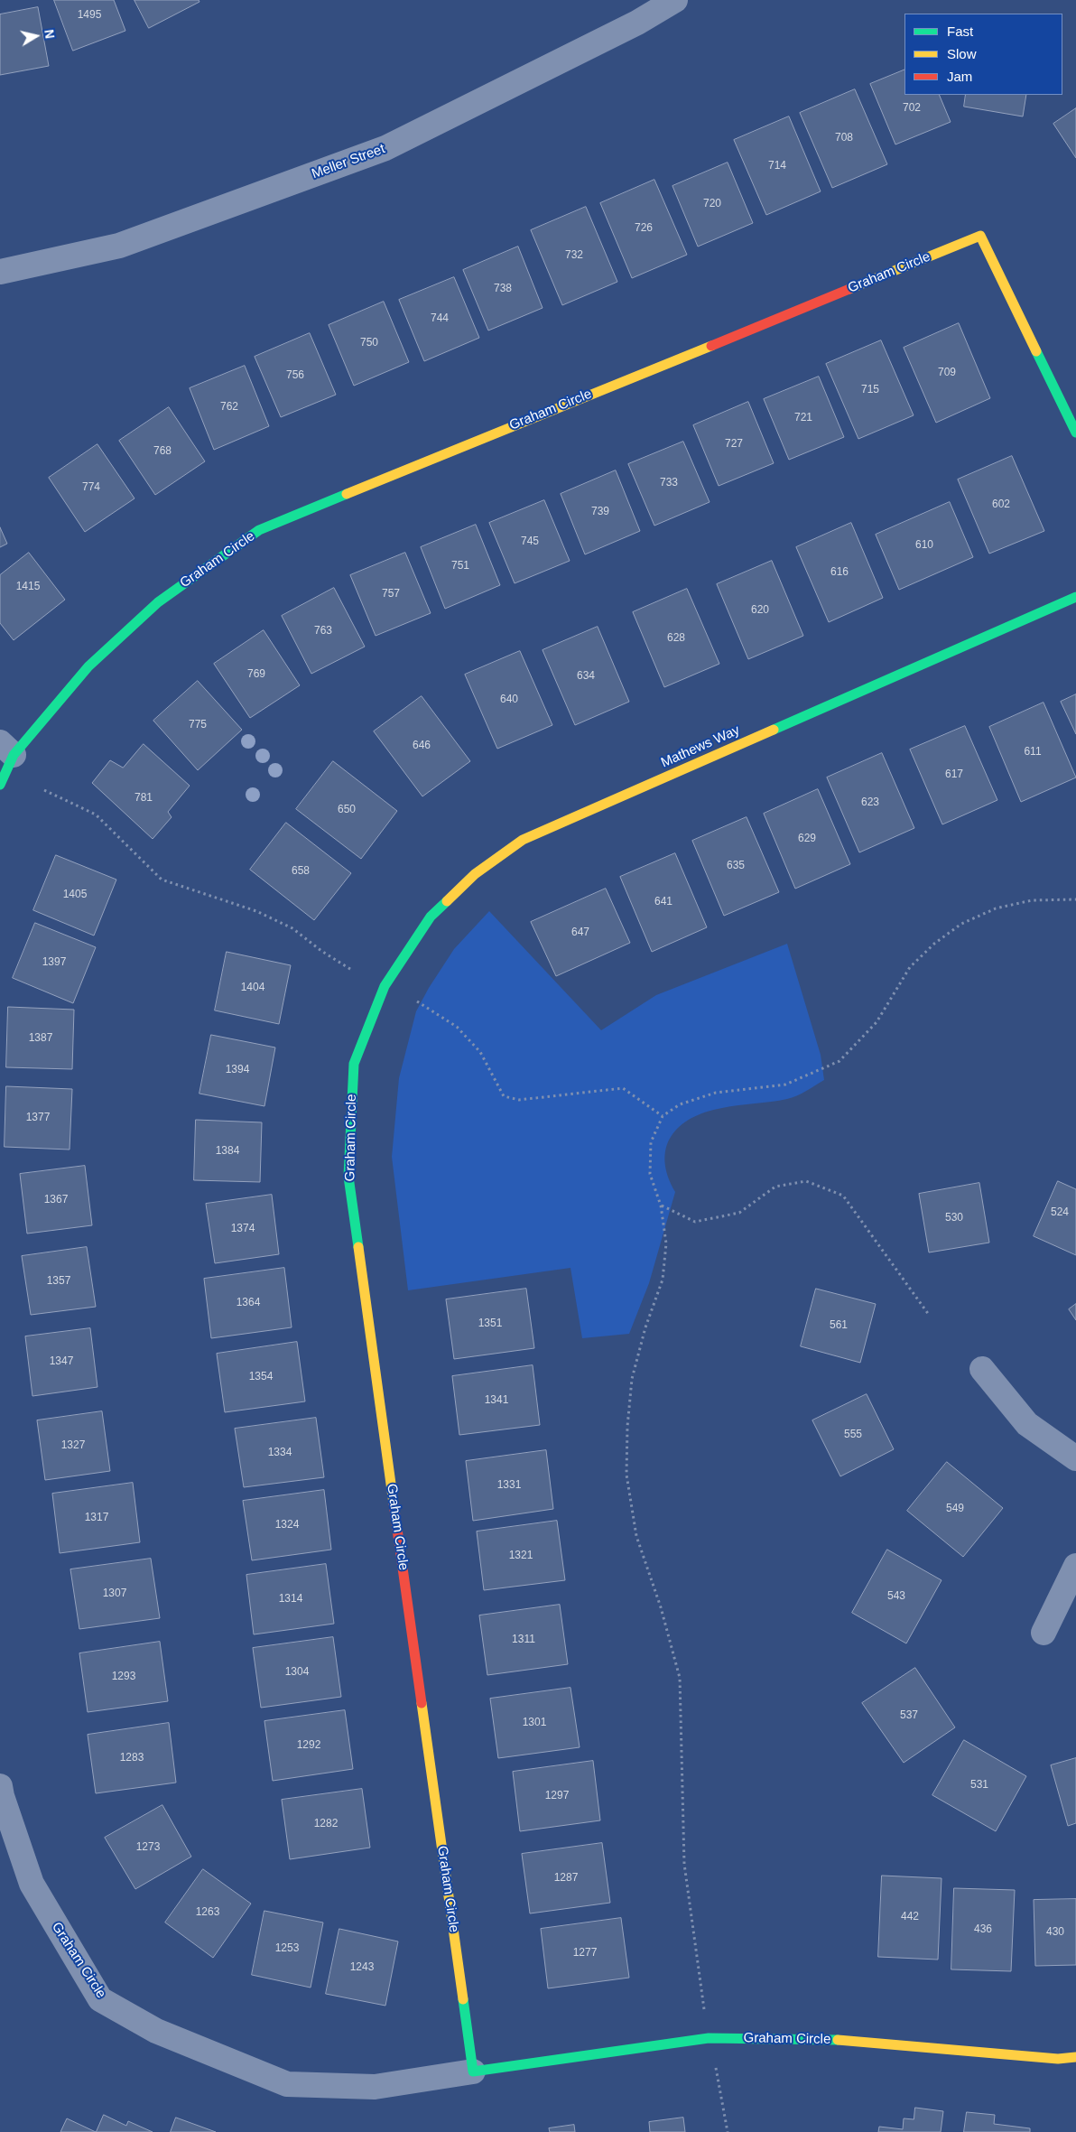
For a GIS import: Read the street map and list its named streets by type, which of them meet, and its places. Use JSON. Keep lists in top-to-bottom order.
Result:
{
  "streets": {
    "street": ["Meller Street", "Graham Circle", "Mathews Way"]
  },
  "crossings": [
    ["Graham Circle", "Mathews Way"]
  ],
  "house_numbers": [
    "1495",
    "702",
    "708",
    "714",
    "720",
    "726",
    "732",
    "738",
    "744",
    "750",
    "709",
    "756",
    "715",
    "762",
    "721",
    "727",
    "768",
    "733",
    "774",
    "602",
    "739",
    "745",
    "610",
    "751",
    "616",
    "1415",
    "757",
    "620",
    "763",
    "628",
    "769",
    "634",
    "640",
    "775",
    "646",
    "611",
    "617",
    "781",
    "623",
    "650",
    "629",
    "635",
    "658",
    "1405",
    "641",
    "647",
    "1397",
    "1404",
    "1387",
    "1394",
    "1377",
    "1384",
    "1367",
    "524",
    "530",
    "1374",
    "1357",
    "1364",
    "1351",
    "561",
    "1347",
    "1354",
    "1341",
    "555",
    "1327",
    "1334",
    "1331",
    "549",
    "1317",
    "1324",
    "1321",
    "1307",
    "543",
    "1314",
    "1311",
    "1304",
    "1293",
    "537",
    "1301",
    "1292",
    "1283",
    "531",
    "1297",
    "1282",
    "1273",
    "1287",
    "1263",
    "442",
    "436",
    "430",
    "1253",
    "1277",
    "1243"
  ],
  "legend": ["Fast", "Slow", "Jam"],
  "north": "right"
}
